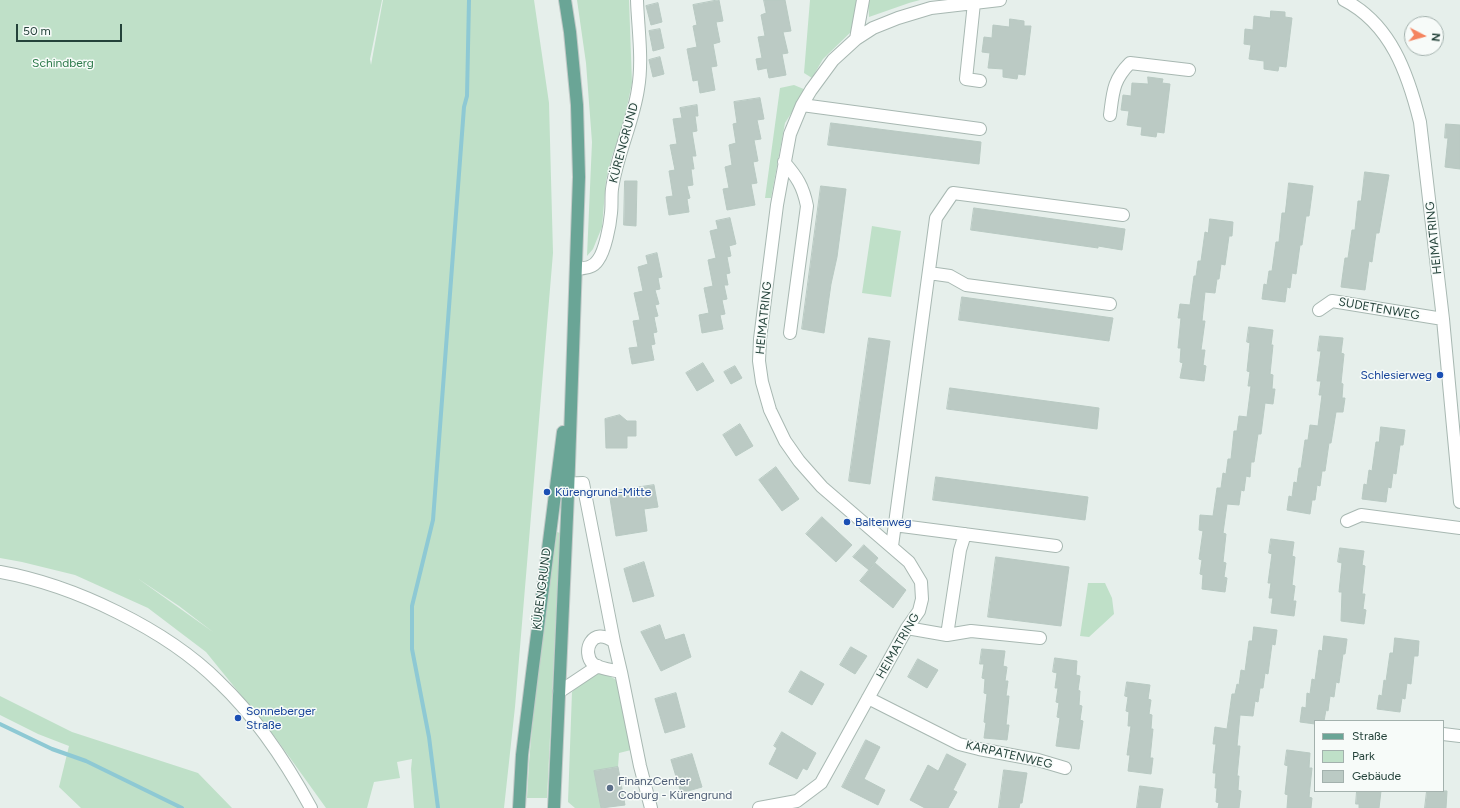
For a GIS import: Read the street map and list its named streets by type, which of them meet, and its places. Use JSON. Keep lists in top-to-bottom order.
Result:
{
  "streets": {
    "main road": ["KÜRENGRUND"],
    "street": ["HEIMATRING", "SUDETENWEG", "KARPATENWEG"]
  },
  "crossings": [
    ["HEIMATRING", "SUDETENWEG"],
    ["HEIMATRING", "KARPATENWEG"]
  ],
  "parks": ["Schindberg"],
  "places": [
    "Schlesierweg",
    "Kürengrund-Mitte",
    "Baltenweg",
    "Sonneberger Straße",
    "FinanzCenter Coburg - Kürengrund"
  ],
  "legend": ["Straße", "Park", "Gebäude"],
  "scale_bar": "50 m",
  "north": "right"
}
